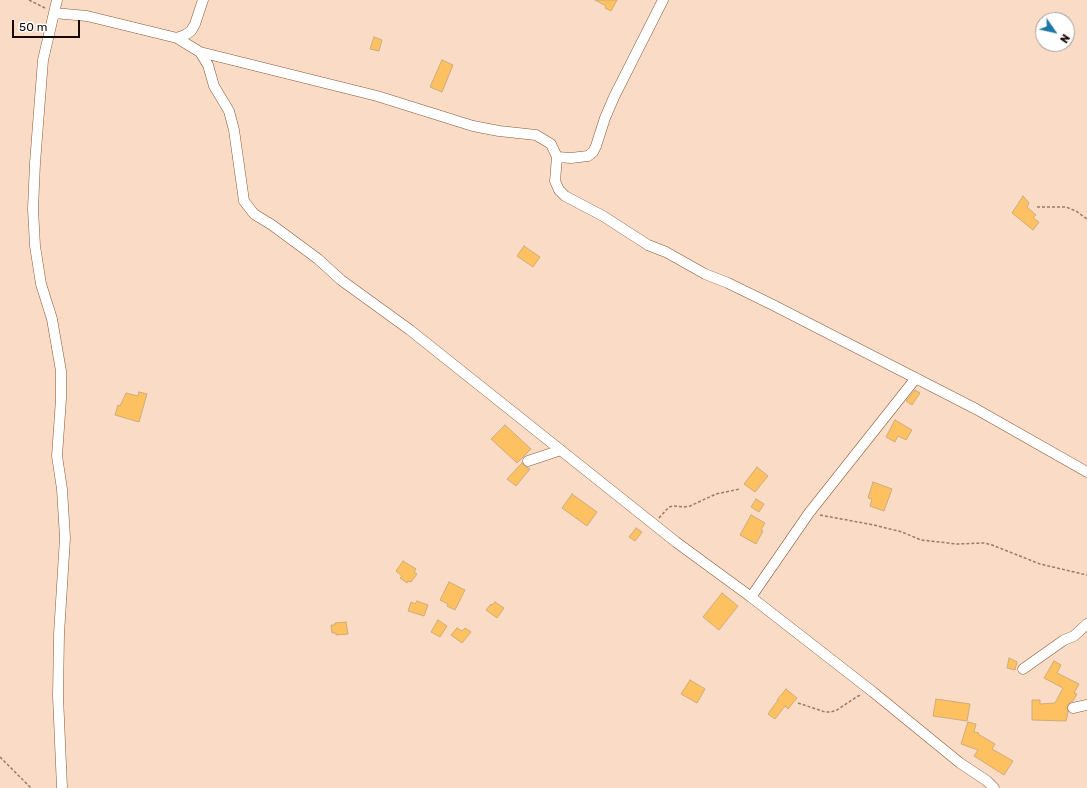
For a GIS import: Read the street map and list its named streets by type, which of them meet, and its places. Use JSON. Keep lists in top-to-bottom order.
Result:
{
  "scale_bar": "50 m",
  "north": "bottom right"
}
